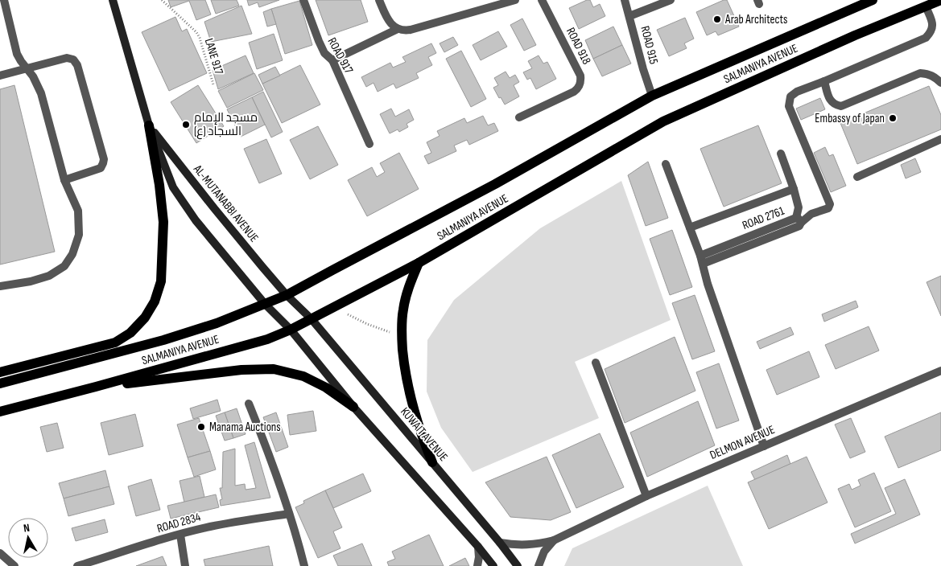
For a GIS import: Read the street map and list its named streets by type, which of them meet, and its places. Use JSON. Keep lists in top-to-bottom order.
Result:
{
  "streets": {
    "main road": ["SALMANIYA AVENUE", "AL-MUTANABBI AVENUE", "KUWAIT AVENUE"],
    "street": [
      "ROAD 915",
      "ROAD 918",
      "ROAD 917",
      "ROAD 2761",
      "DELMON AVENUE",
      "ROAD 2834"
    ],
    "path": ["LANE 917"]
  },
  "crossings": [
    ["ROAD 915", "SALMANIYA AVENUE"],
    ["SALMANIYA AVENUE", "AL-MUTANABBI AVENUE"],
    ["SALMANIYA AVENUE", "KUWAIT AVENUE"],
    ["AL-MUTANABBI AVENUE", "KUWAIT AVENUE"],
    ["KUWAIT AVENUE", "DELMON AVENUE"]
  ],
  "places": [
    "Arab Architects",
    "Embassy of Japan",
    "مسجد الإمام السجاد (ع)",
    "Manama Auctions"
  ],
  "north": "top"
}
